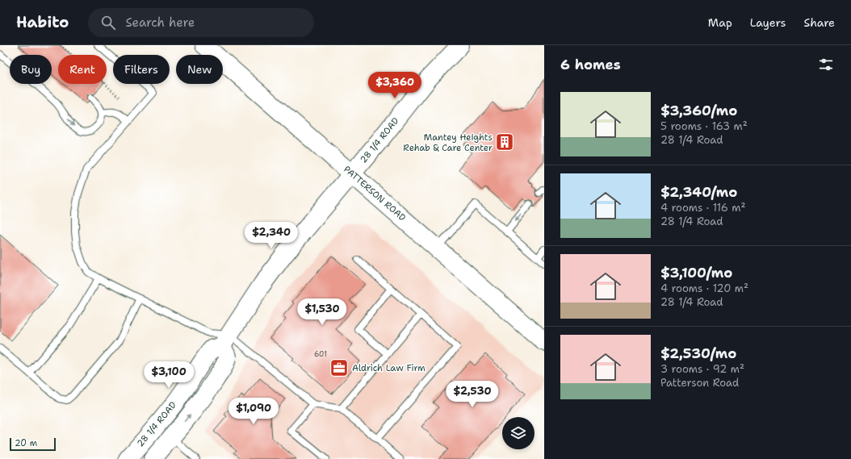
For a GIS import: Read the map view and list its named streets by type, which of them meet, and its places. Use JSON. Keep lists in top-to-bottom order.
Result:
{
  "streets": {
    "main road": ["28 1/4 ROAD", "PATTERSON ROAD"]
  },
  "crossings": [
    ["28 1/4 ROAD", "PATTERSON ROAD"]
  ],
  "places": {
    "building": ["Mantey Heights Rehab & Care Center"],
    "office": ["Aldrich Law Firm"]
  },
  "house_numbers": ["601"],
  "scale_bar": "20 m",
  "page": {
    "header": "Habito",
    "search": "Search here",
    "nav": ["Map", "Layers", "Share"],
    "heading": "6 homes",
    "chip": [
      "Buy",
      "Rent",
      "Filters",
      "New"
    ],
    "price": [
      "$3,360",
      "$2,340",
      "$1,530",
      "$3,100",
      "$2,530",
      "$1,090"
    ],
    "list": [
      {
        "name": "$3,360/mo",
        "note": "5 rooms · 163 m² · 28 1/4 Road"
      },
      {
        "name": "$2,340/mo",
        "note": "4 rooms · 116 m² · 28 1/4 Road"
      },
      {
        "name": "$3,100/mo",
        "note": "4 rooms · 120 m² · 28 1/4 Road"
      },
      {
        "name": "$2,530/mo",
        "note": "3 rooms · 92 m² · Patterson Road"
      }
    ],
    "scale": "20 m"
  }
}
